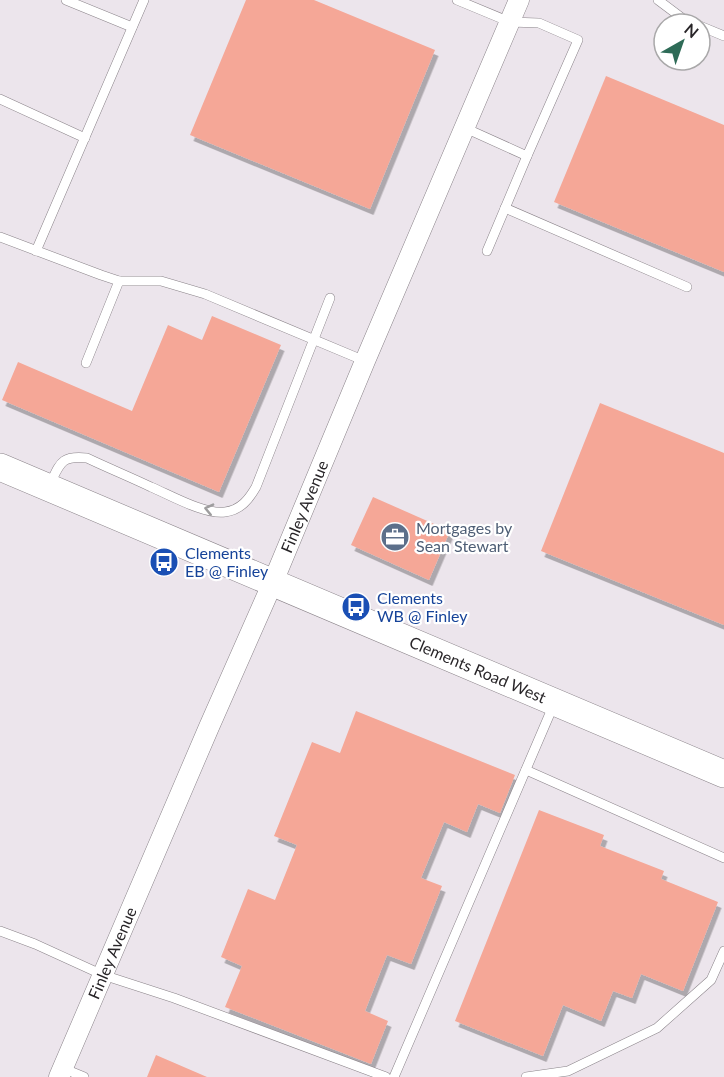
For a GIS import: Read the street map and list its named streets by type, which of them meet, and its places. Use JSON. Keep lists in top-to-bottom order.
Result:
{
  "streets": {
    "street": ["Finley Avenue", "Clements Road West"]
  },
  "crossings": [
    ["Finley Avenue", "Clements Road West"]
  ],
  "places": {
    "office": ["Mortgages by Sean Stewart"],
    "bus stop": ["Clements EB @ Finley", "Clements WB @ Finley"]
  },
  "north": "top right"
}
